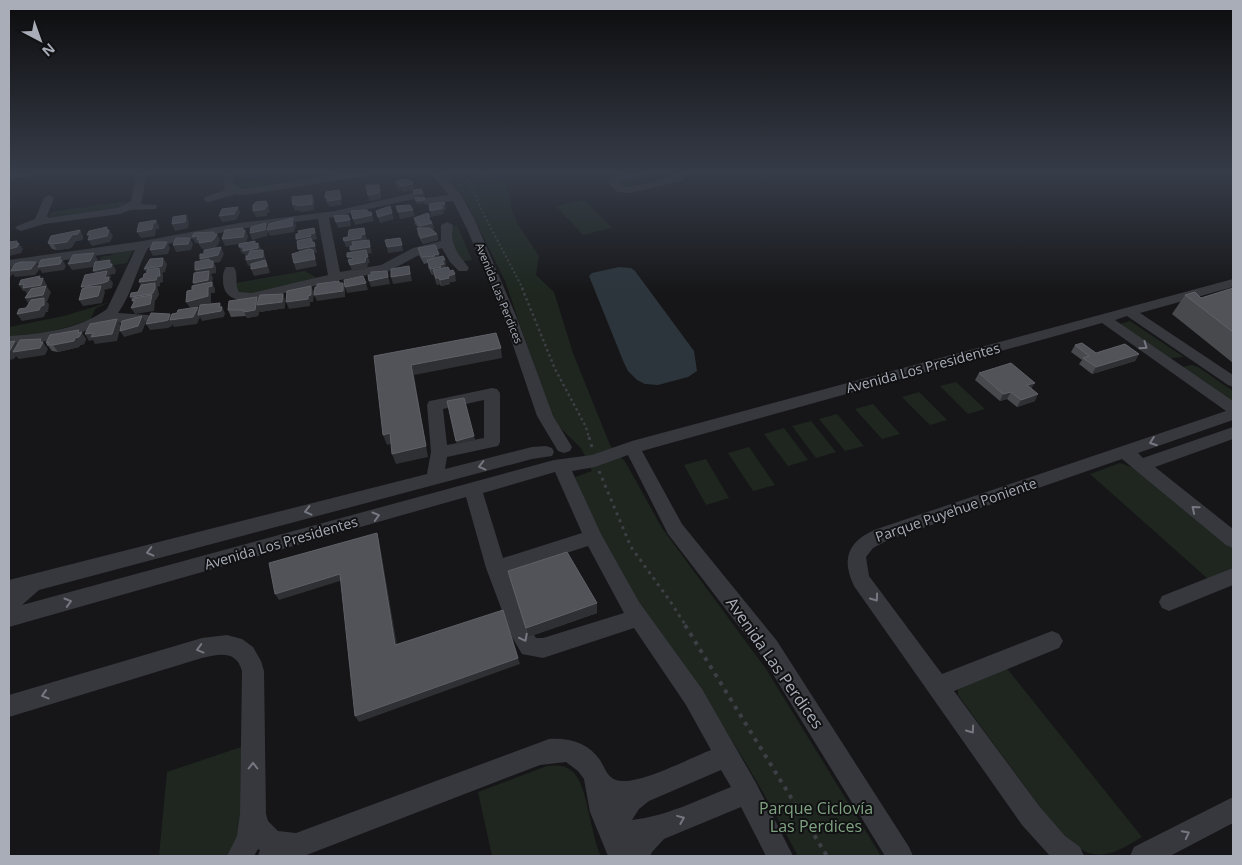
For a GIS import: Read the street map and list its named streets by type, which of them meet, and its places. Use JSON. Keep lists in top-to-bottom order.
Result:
{
  "streets": {
    "street": ["Avenida Las Perdices", "Avenida Los Presidentes", "Parque Puyehue Poniente"]
  },
  "crossings": [
    ["Avenida Las Perdices", "Avenida Los Presidentes"]
  ],
  "parks": ["Parque Ciclovía Las Perdices"],
  "north": "bottom right"
}
